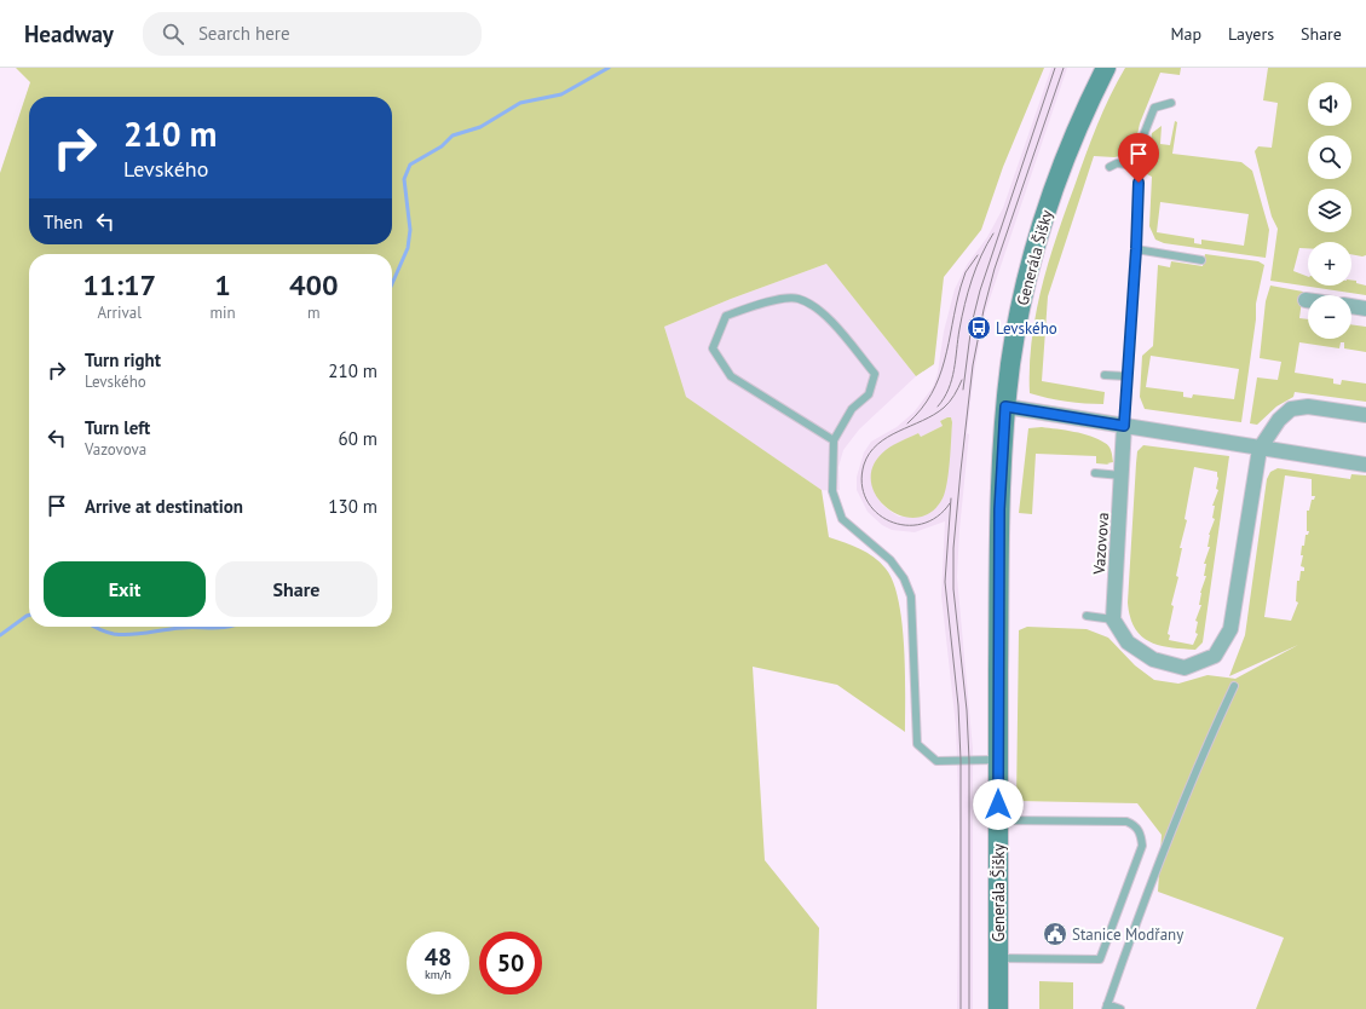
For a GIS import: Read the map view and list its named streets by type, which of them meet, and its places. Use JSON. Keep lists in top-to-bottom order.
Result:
{
  "streets": {
    "main road": ["Generála Šišky"],
    "street": ["Vazovova"]
  },
  "places": {
    "bus stop": ["Levského"],
    "public building": ["Stanice Modřany"]
  },
  "page": {
    "header": "Headway",
    "search": "Search here",
    "nav": ["Map", "Layers", "Share"],
    "map_buttons": ["+", "−"],
    "turn": ["210 m", "Levského"],
    "then": "Then",
    "eta": [
      "11:17",
      "Arrival",
      "1",
      "min",
      "400",
      "m"
    ],
    "list": [
      {
        "name": "Turn right",
        "note": "Levského",
        "value": "210 m"
      },
      {
        "name": "Turn left",
        "note": "Vazovova",
        "value": "60 m"
      },
      {
        "name": "Arrive at destination",
        "value": "130 m"
      }
    ],
    "buttons": ["Exit", "Share"],
    "speed": "48 km/h",
    "limit": "50"
  }
}
